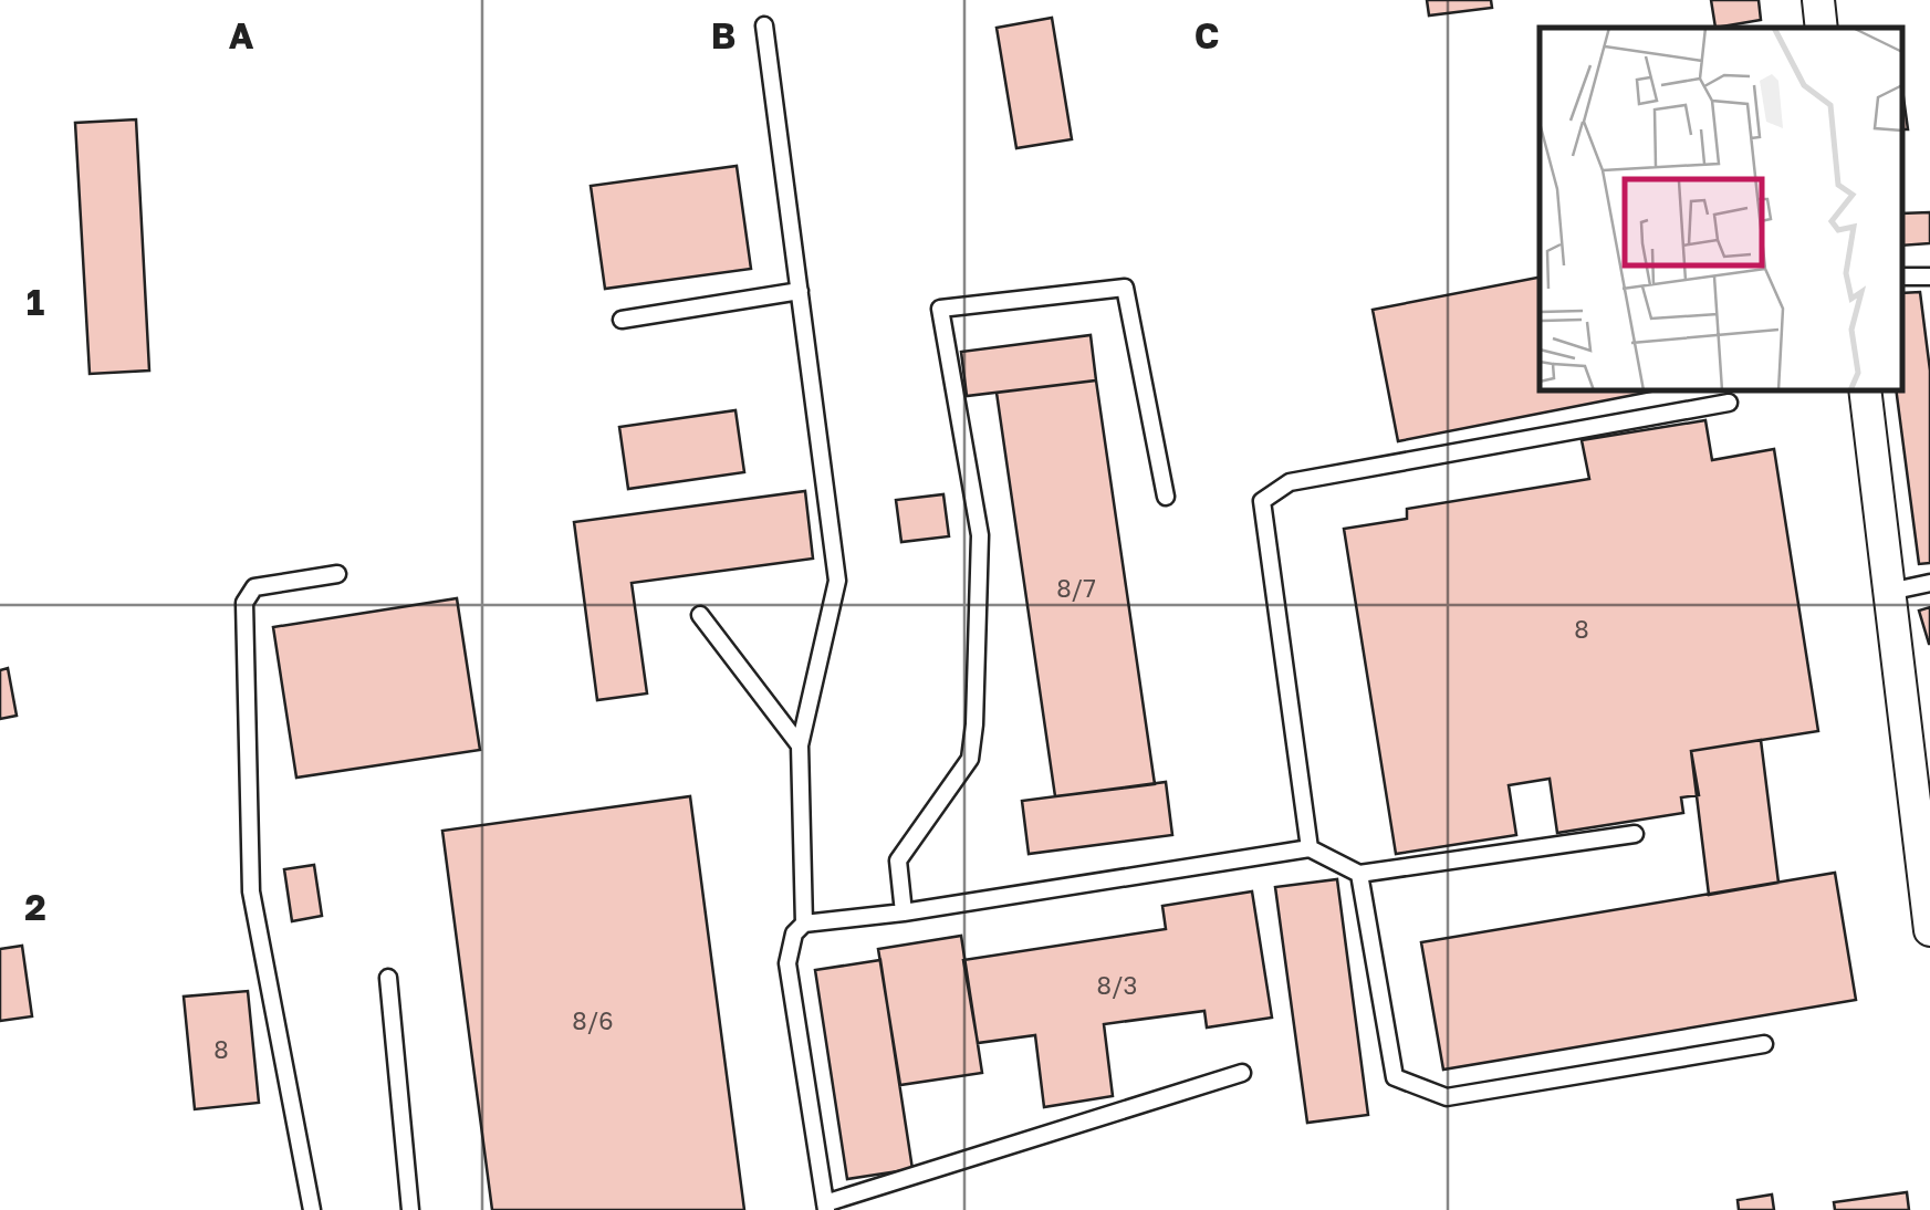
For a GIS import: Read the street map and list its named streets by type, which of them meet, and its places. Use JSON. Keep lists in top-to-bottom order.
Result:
{
  "house_numbers": [
    "8/7",
    "8",
    "8/3",
    "8/6",
    "8"
  ],
  "grid": {
    "columns": ["A", "B", "C"],
    "rows": ["1", "2"]
  }
}
